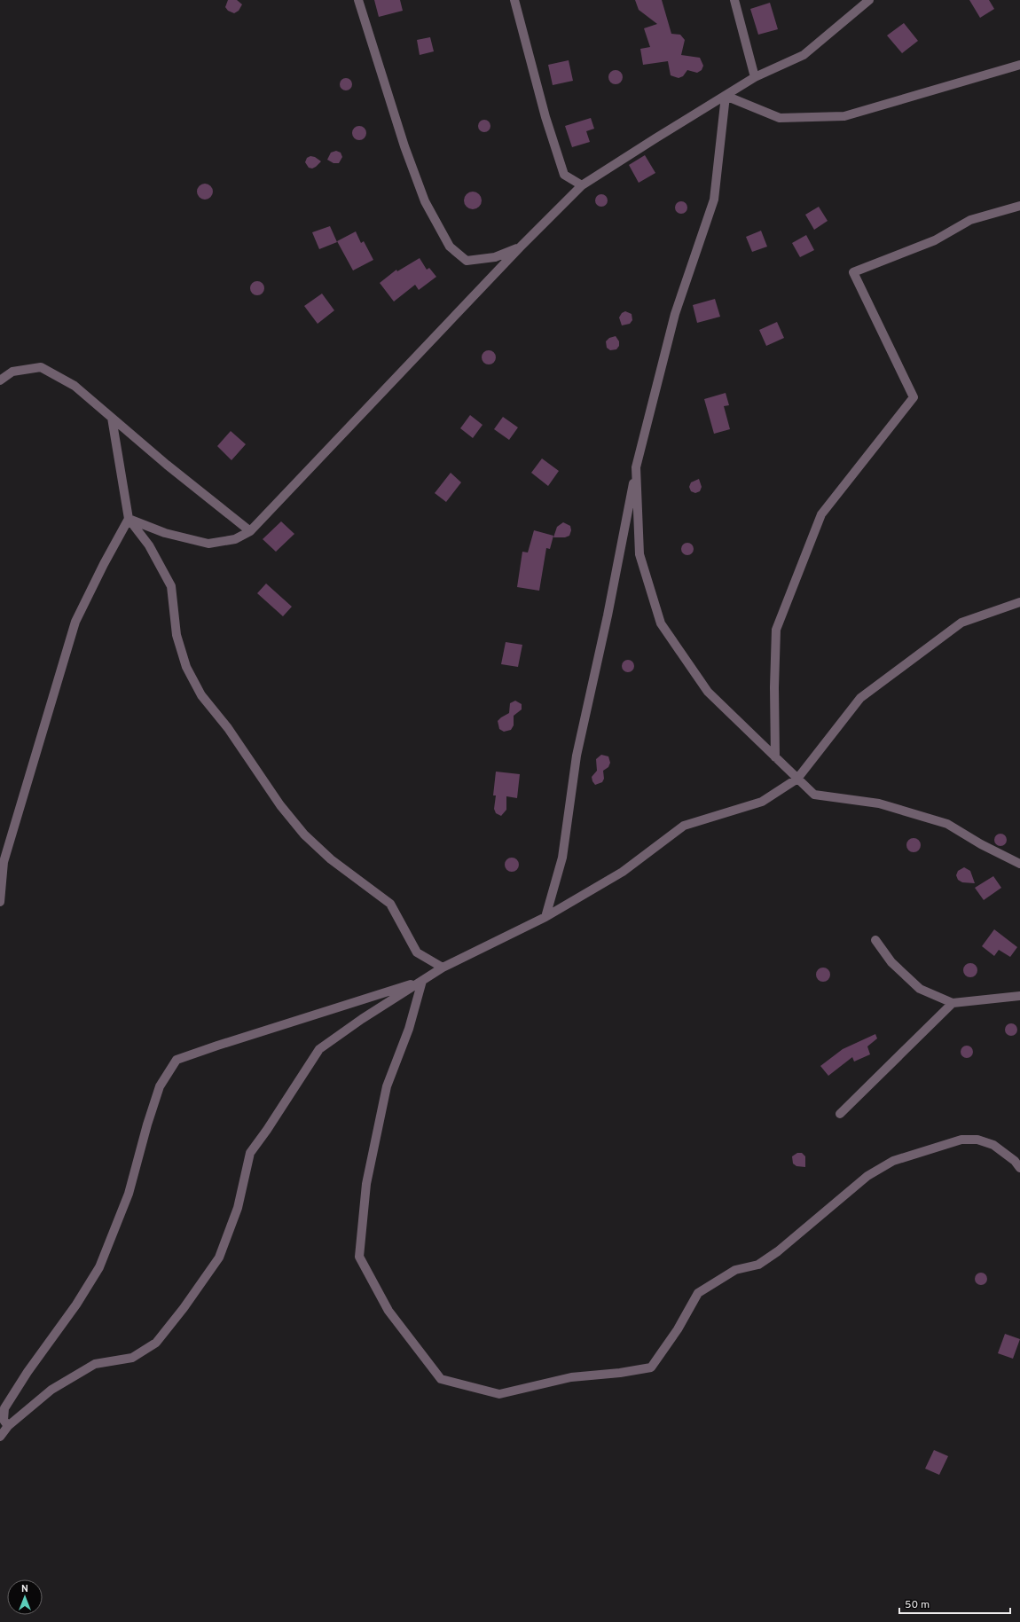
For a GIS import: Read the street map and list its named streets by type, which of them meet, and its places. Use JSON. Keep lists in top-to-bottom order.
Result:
{
  "scale_bar": "50 m",
  "north": "top"
}
